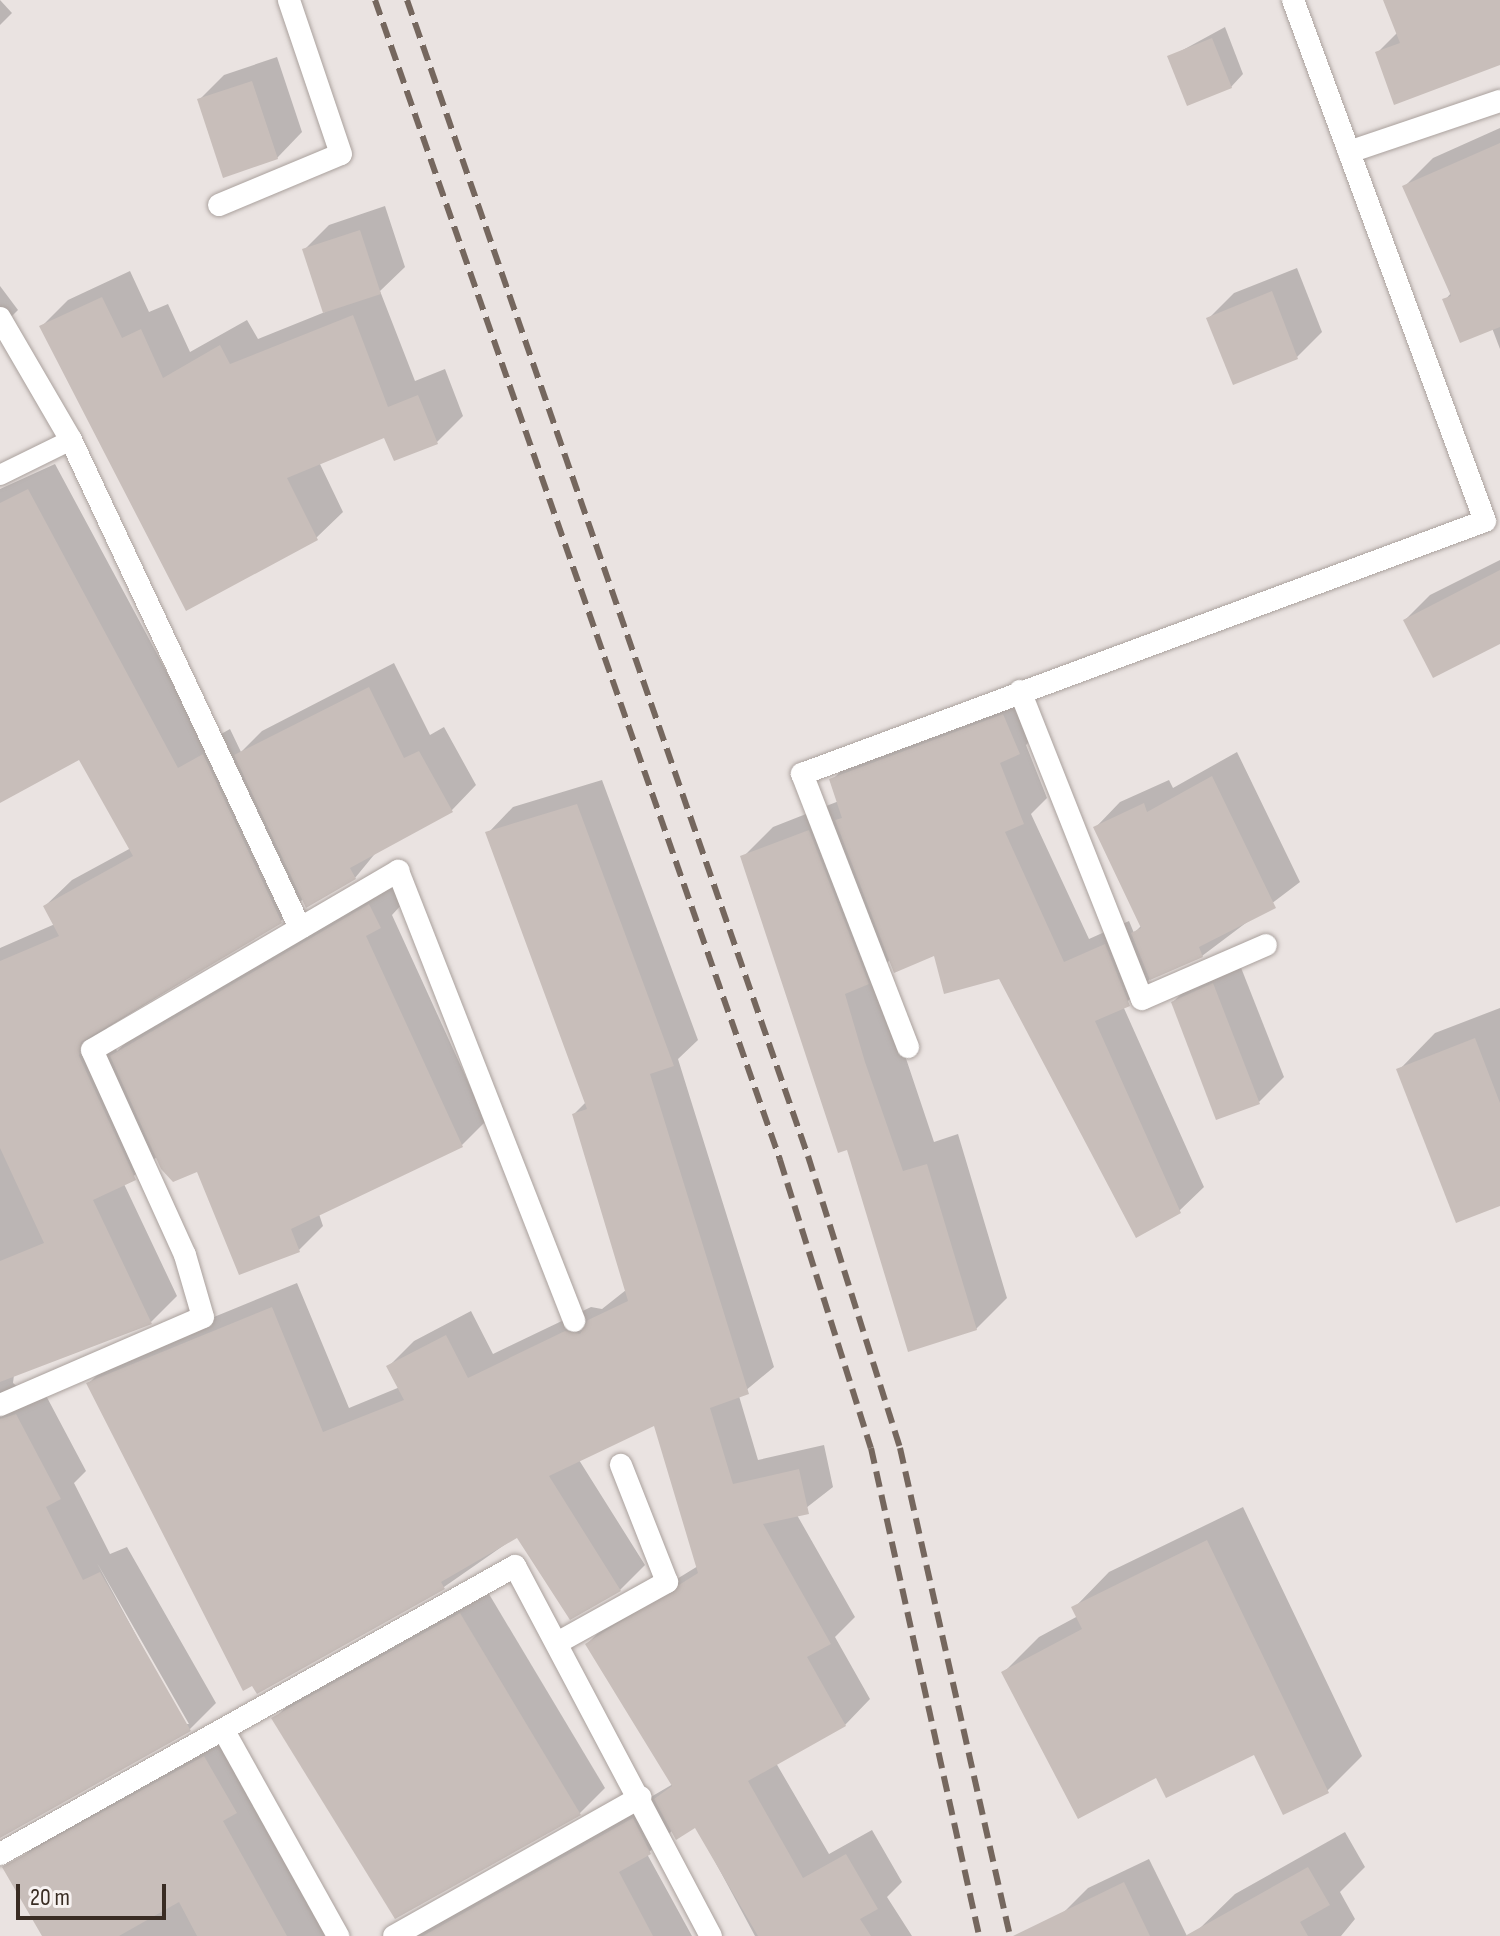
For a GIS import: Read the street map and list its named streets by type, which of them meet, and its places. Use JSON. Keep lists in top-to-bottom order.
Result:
{
  "scale_bar": "20 m"
}
